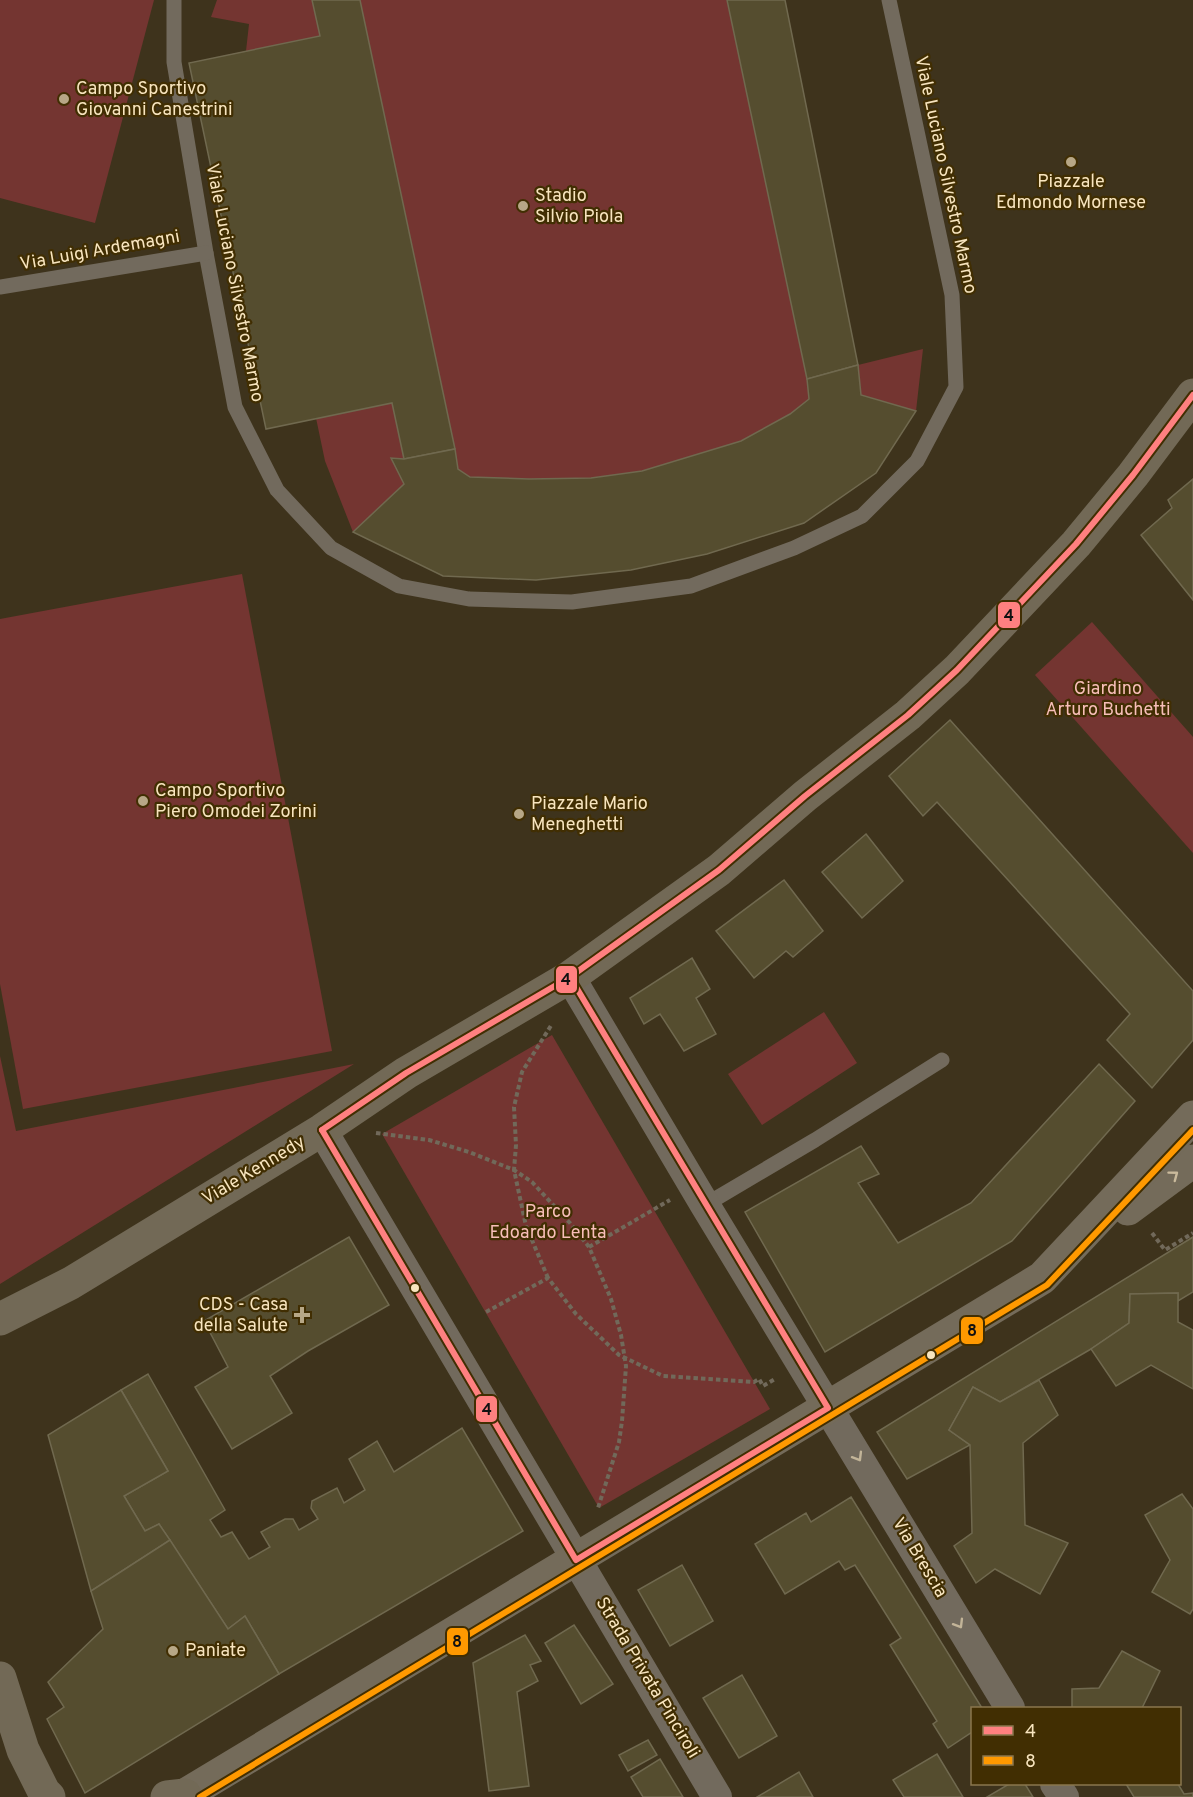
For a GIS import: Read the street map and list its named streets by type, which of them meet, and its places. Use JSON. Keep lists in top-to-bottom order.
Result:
{
  "streets": {
    "main road": ["Viale Kennedy"],
    "street": ["Via Brescia", "Strada Privata Pinciroli"],
    "lane": ["Viale Luciano Silvestro Marmo", "Via Luigi Ardemagni"]
  },
  "crossings": [
    ["Viale Luciano Silvestro Marmo", "Via Luigi Ardemagni"],
    ["Viale Kennedy", "Via Brescia"],
    ["Viale Kennedy", "Strada Privata Pinciroli"]
  ],
  "one_way": ["Via Brescia"],
  "parks": ["Giardino Arturo Buchetti", "Parco Edoardo Lenta"],
  "places": {
    "other": [
      "Campo Sportivo Giovanni Canestrini",
      "Piazzale Edmondo Mornese",
      "Stadio Silvio Piola",
      "Campo Sportivo Piero Omodei Zorini",
      "Piazzale Mario Meneghetti",
      "Paniate"
    ],
    "health": ["CDS - Casa della Salute"]
  },
  "lines": ["transit line 4", "transit line 8"],
  "legend": ["4", "8"]
}
